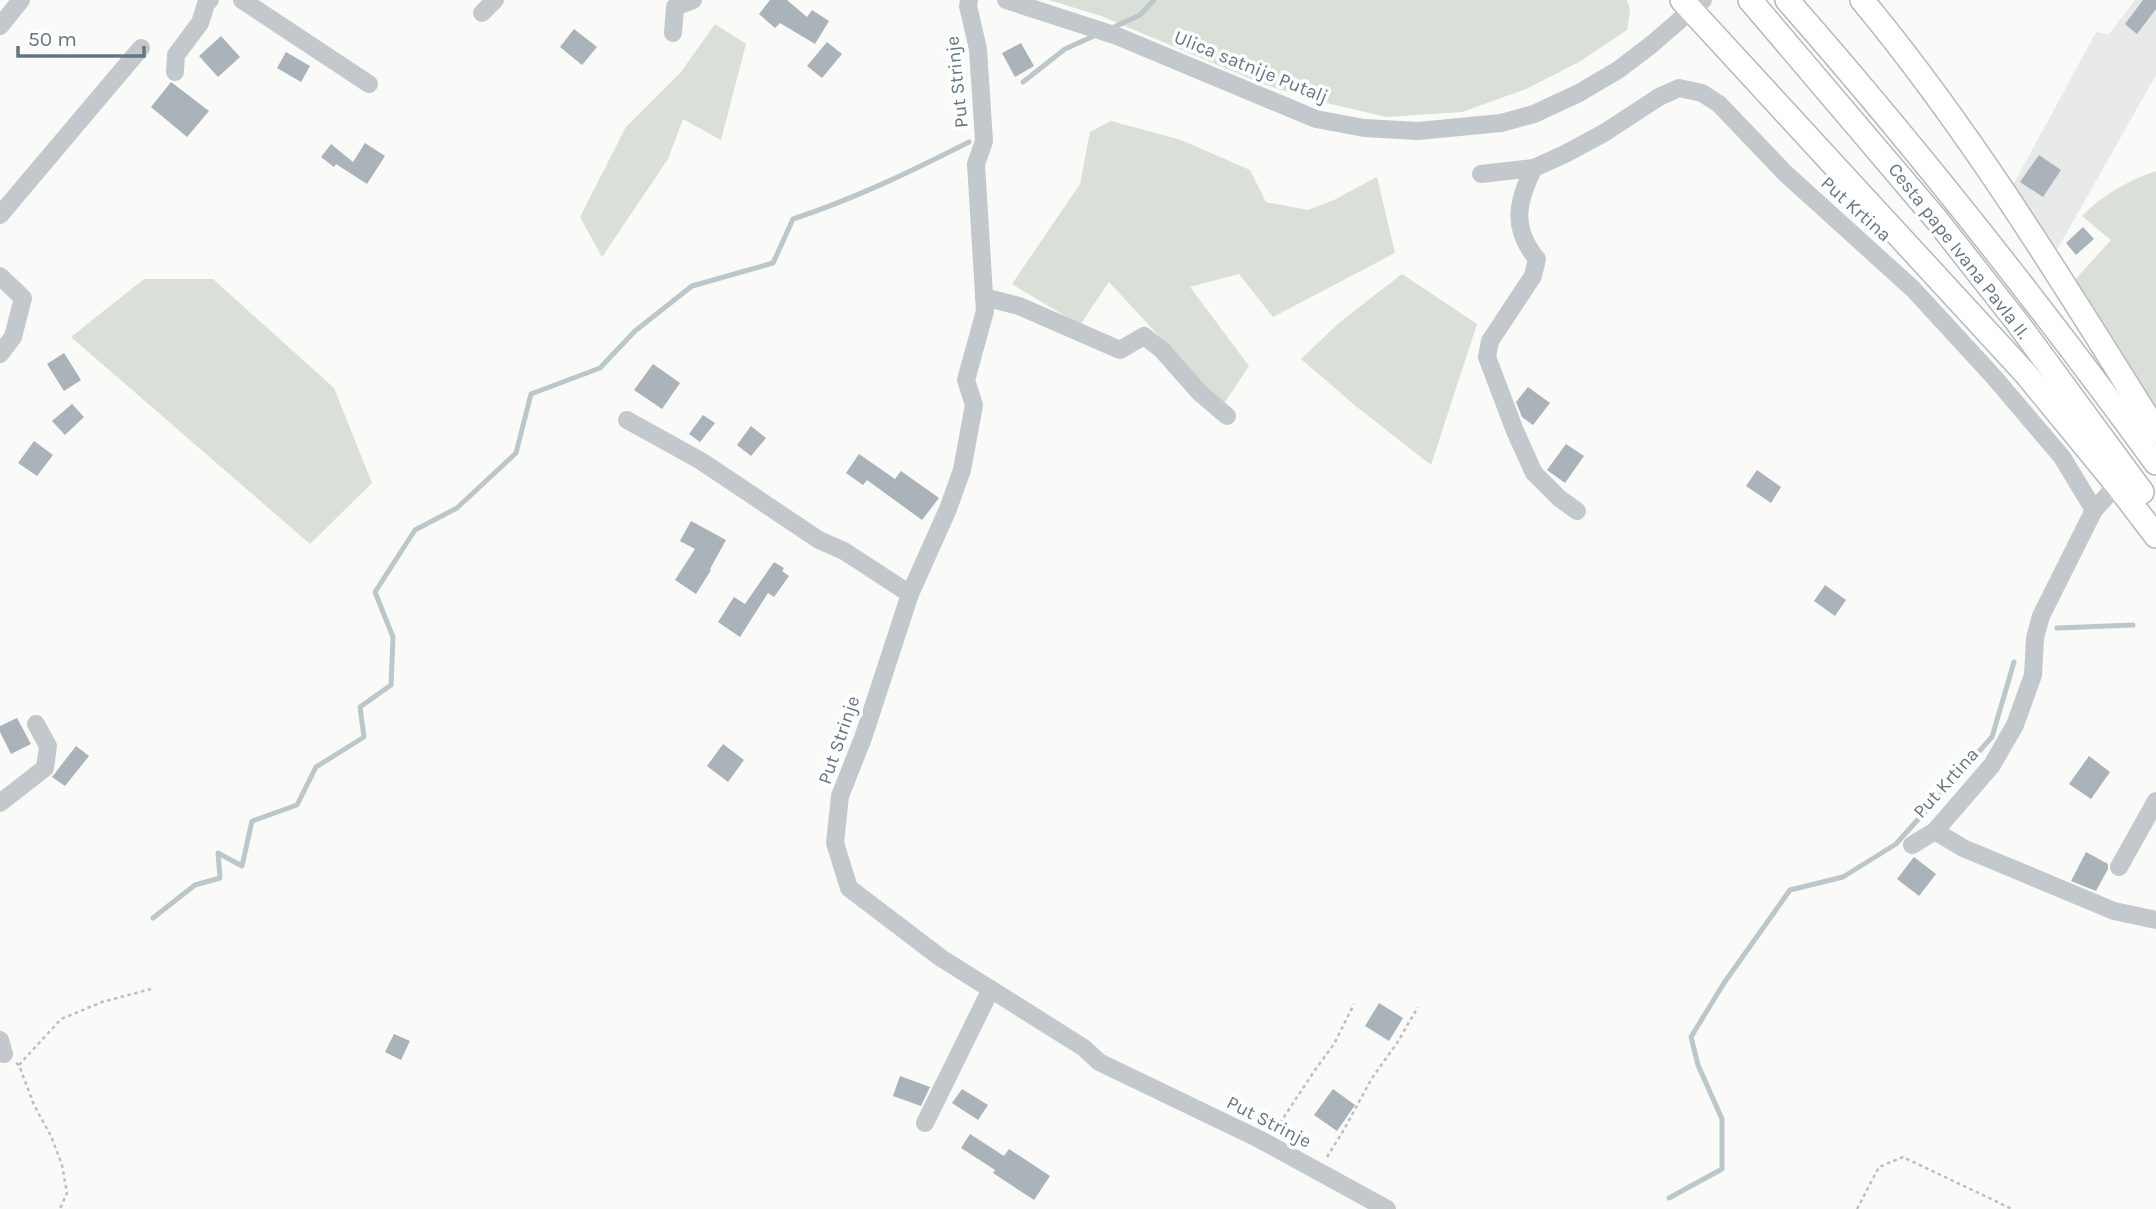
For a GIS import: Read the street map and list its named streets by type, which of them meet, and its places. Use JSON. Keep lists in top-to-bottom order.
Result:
{
  "streets": {
    "main road": ["Cesta pape Ivana Pavla II."],
    "street": ["Ulica satnije Putalj", "Put Strinje", "Put Krtina"]
  },
  "scale_bar": "50 m"
}
